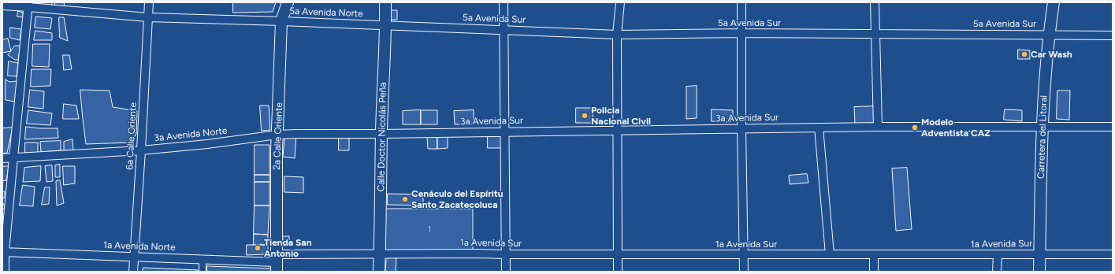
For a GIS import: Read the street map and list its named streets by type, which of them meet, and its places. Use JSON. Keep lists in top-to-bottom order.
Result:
{
  "streets": {
    "main road": ["2a Calle Oriente", "Calle Doctor Nicolás Peña", "Carretera del Litoral"],
    "street": [
      "5a Avenida Norte",
      "5a Avenida Sur",
      "3a Avenida Sur",
      "3a Avenida Norte",
      "6a Calle Oriente",
      "1a Avenida Sur",
      "1a Avenida Norte"
    ]
  },
  "crossings": [
    ["5a Avenida Norte", "5a Avenida Sur"],
    ["5a Avenida Norte", "6a Calle Oriente"],
    ["5a Avenida Norte", "2a Calle Oriente"],
    ["5a Avenida Norte", "Calle Doctor Nicolás Peña"],
    ["5a Avenida Sur", "Calle Doctor Nicolás Peña"],
    ["5a Avenida Sur", "Carretera del Litoral"],
    ["3a Avenida Sur", "3a Avenida Norte"],
    ["3a Avenida Sur", "Calle Doctor Nicolás Peña"],
    ["3a Avenida Sur", "Carretera del Litoral"],
    ["3a Avenida Norte", "6a Calle Oriente"],
    ["3a Avenida Norte", "2a Calle Oriente"],
    ["3a Avenida Norte", "Calle Doctor Nicolás Peña"],
    ["6a Calle Oriente", "1a Avenida Norte"],
    ["2a Calle Oriente", "1a Avenida Norte"],
    ["Calle Doctor Nicolás Peña", "1a Avenida Sur"],
    ["Calle Doctor Nicolás Peña", "1a Avenida Norte"],
    ["Carretera del Litoral", "1a Avenida Sur"],
    ["1a Avenida Sur", "1a Avenida Norte"]
  ],
  "places": [
    "Car Wash",
    "Policia Nacional Civil",
    "Modelo Adventista CAZ",
    "Cenáculo del Espíritu Santo Zacatecoluca",
    "Tienda San Antonio"
  ],
  "house_numbers": ["1"]
}
